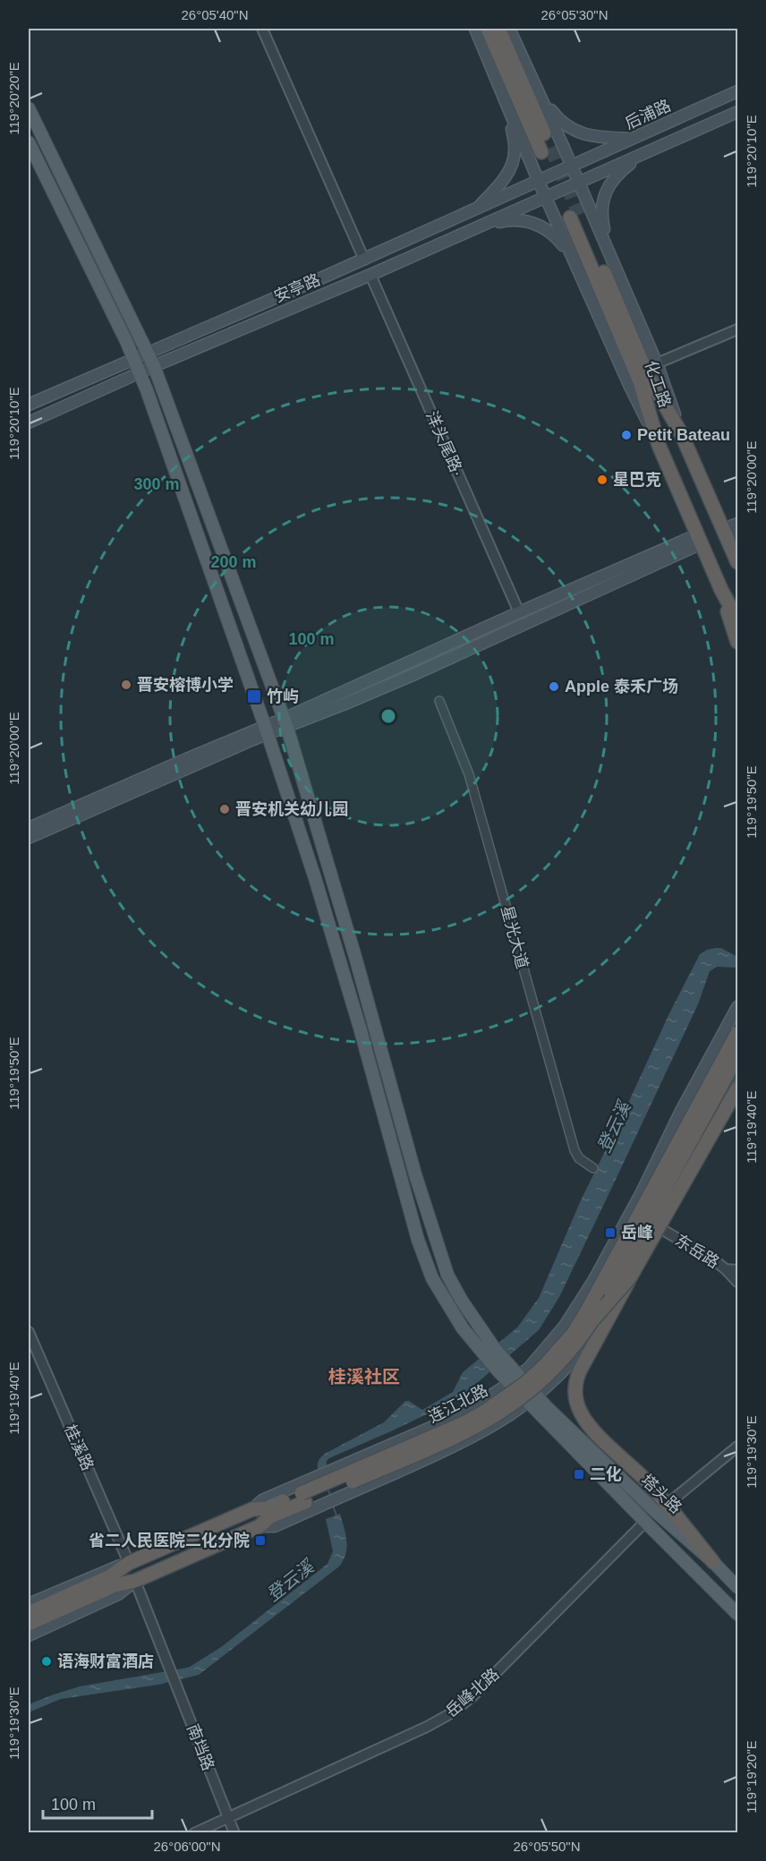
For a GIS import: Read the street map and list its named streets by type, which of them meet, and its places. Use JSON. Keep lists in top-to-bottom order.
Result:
{
  "streets": {
    "highway": ["化工路", "连江北路"],
    "main road": ["后浦路", "安亭路", "塔头路"],
    "street": [
      "洋头尾路·",
      "星光大道",
      "东岳路",
      "桂溪路",
      "岳峰北路",
      "南垱路"
    ]
  },
  "crossings": [
    ["后浦路", "安亭路"],
    ["安亭路", "洋头尾路·"],
    ["连江北路", "桂溪路"],
    ["连江北路", "南垱路"],
    ["塔头路", "岳峰北路"],
    ["岳峰北路", "南垱路"]
  ],
  "districts": ["桂溪社区"],
  "water": ["登云溪"],
  "places": {
    "other": [
      "Petit Bateau",
      "星巴克",
      "晋安榕博小学",
      "Apple 泰禾广场",
      "晋安机关幼儿园",
      "语海财富酒店"
    ],
    "transit": [
      "竹屿",
      "岳峰",
      "二化",
      "省二人民医院二化分院"
    ]
  },
  "scale_bar": "100 m",
  "coordinates": [
    "26°05'40\"N",
    "26°05'30\"N",
    "119°20'20\"E",
    "119°20'10\"E",
    "119°20'00\"E",
    "119°19'50\"E",
    "119°19'40\"E",
    "119°19'30\"E",
    "119°19'20\"E",
    "26°06'00\"N",
    "26°05'50\"N"
  ],
  "rings": ["300 m", "200 m", "100 m"]
}
